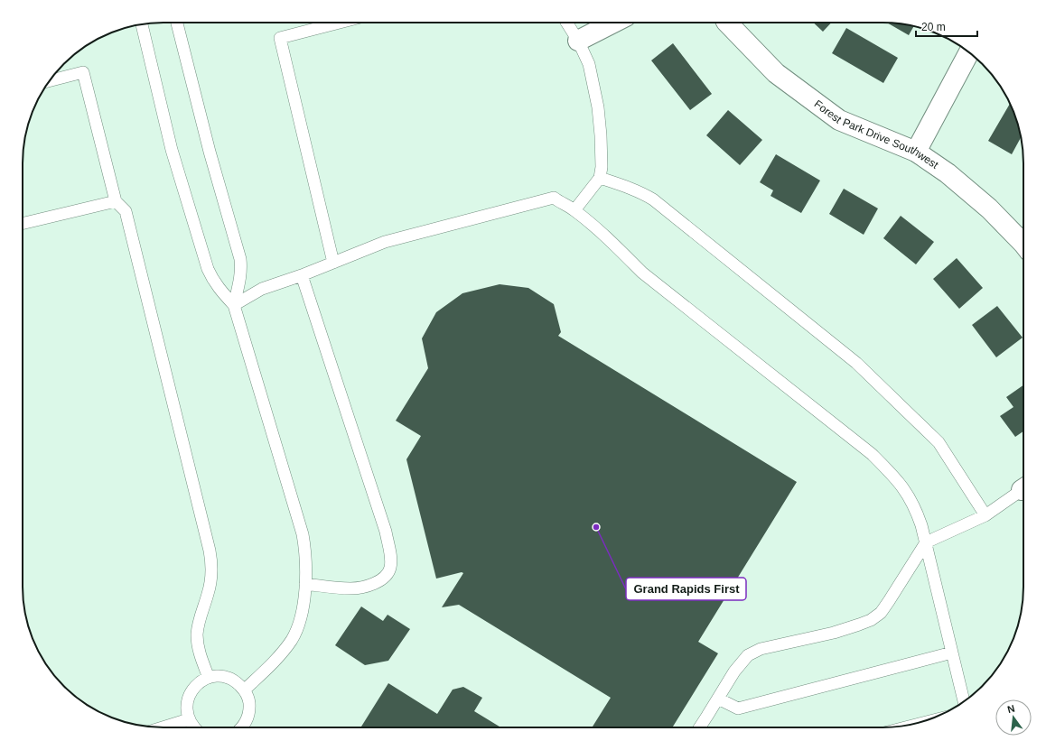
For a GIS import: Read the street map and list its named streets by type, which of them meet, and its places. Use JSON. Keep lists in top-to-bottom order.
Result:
{
  "streets": {
    "street": ["Forest Park Drive Southwest"]
  },
  "places": ["Grand Rapids First"],
  "scale_bar": "20 m",
  "north": "top"
}
